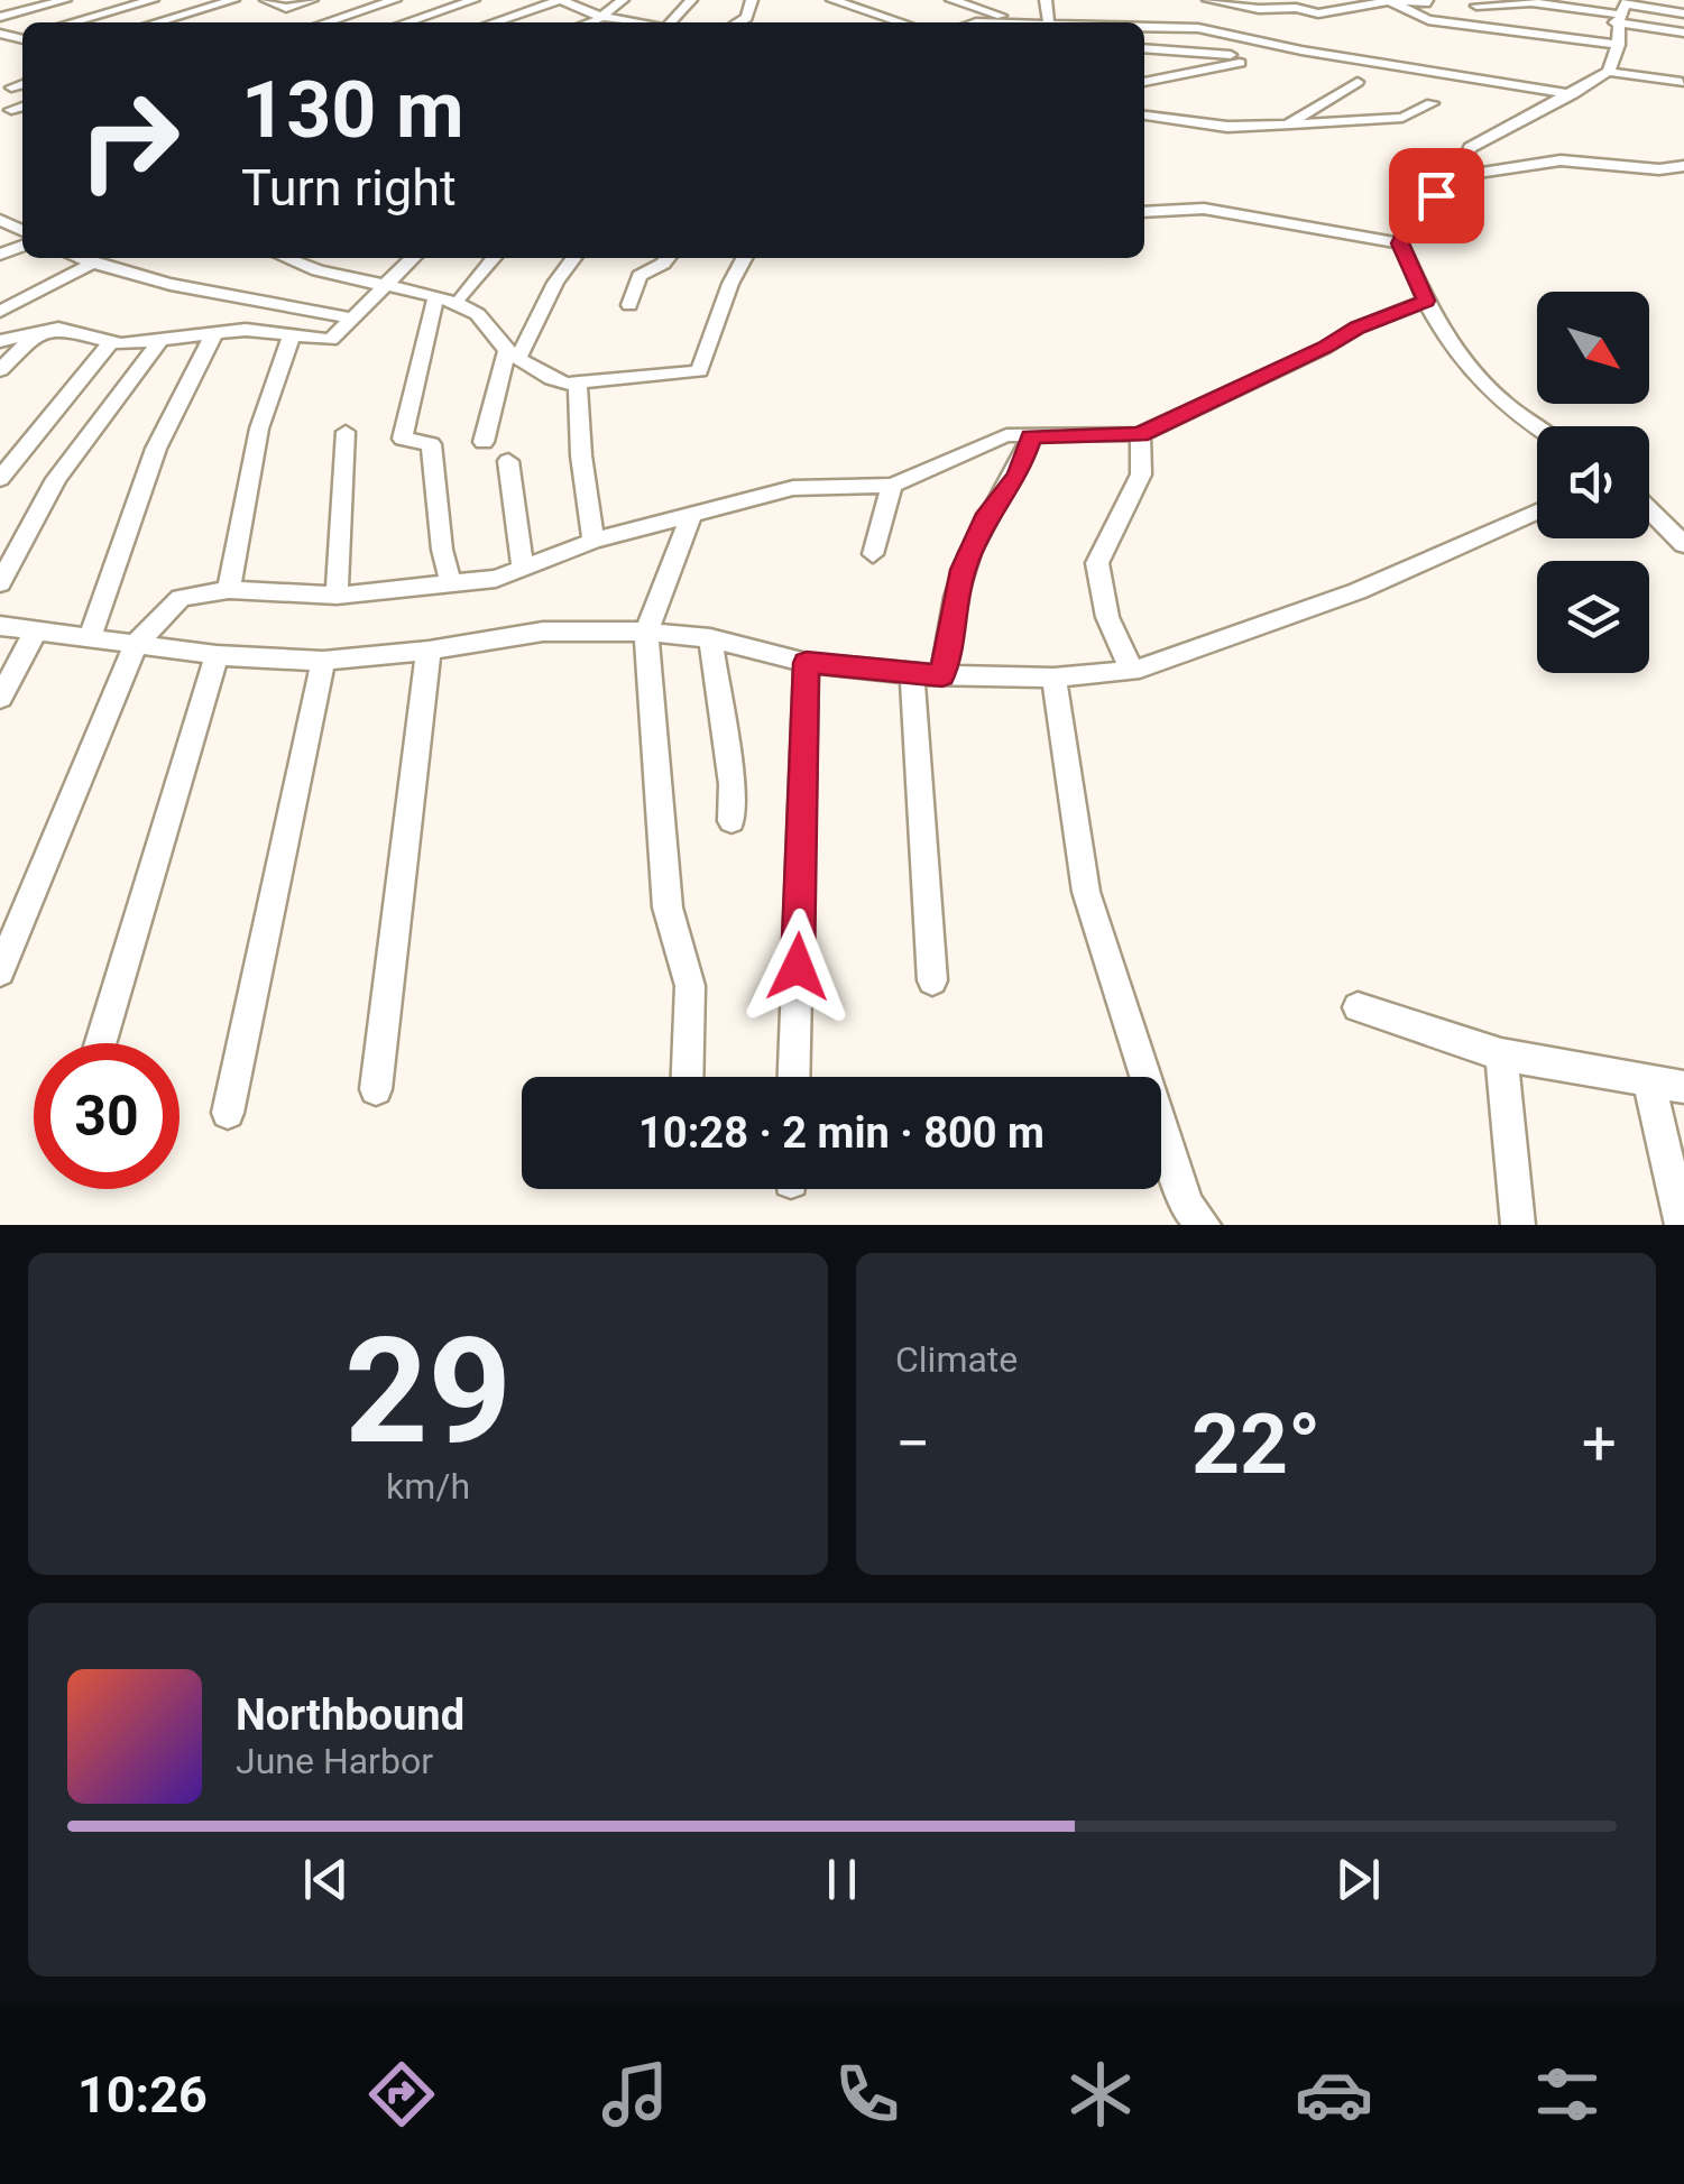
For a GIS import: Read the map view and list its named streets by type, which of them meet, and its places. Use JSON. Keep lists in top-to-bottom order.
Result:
{
  "north": "bottom right",
  "page": {
    "turn": ["130 m", "Turn right"],
    "limit": "30",
    "trip": "10:28 · 2 min · 800 m",
    "tile": [
      ["29", "km/h"],
      "Climate"
    ],
    "heat": ["−", "22°", "+"],
    "song": ["Northbound", "June Harbor"],
    "tabs": "10:26"
  }
}
